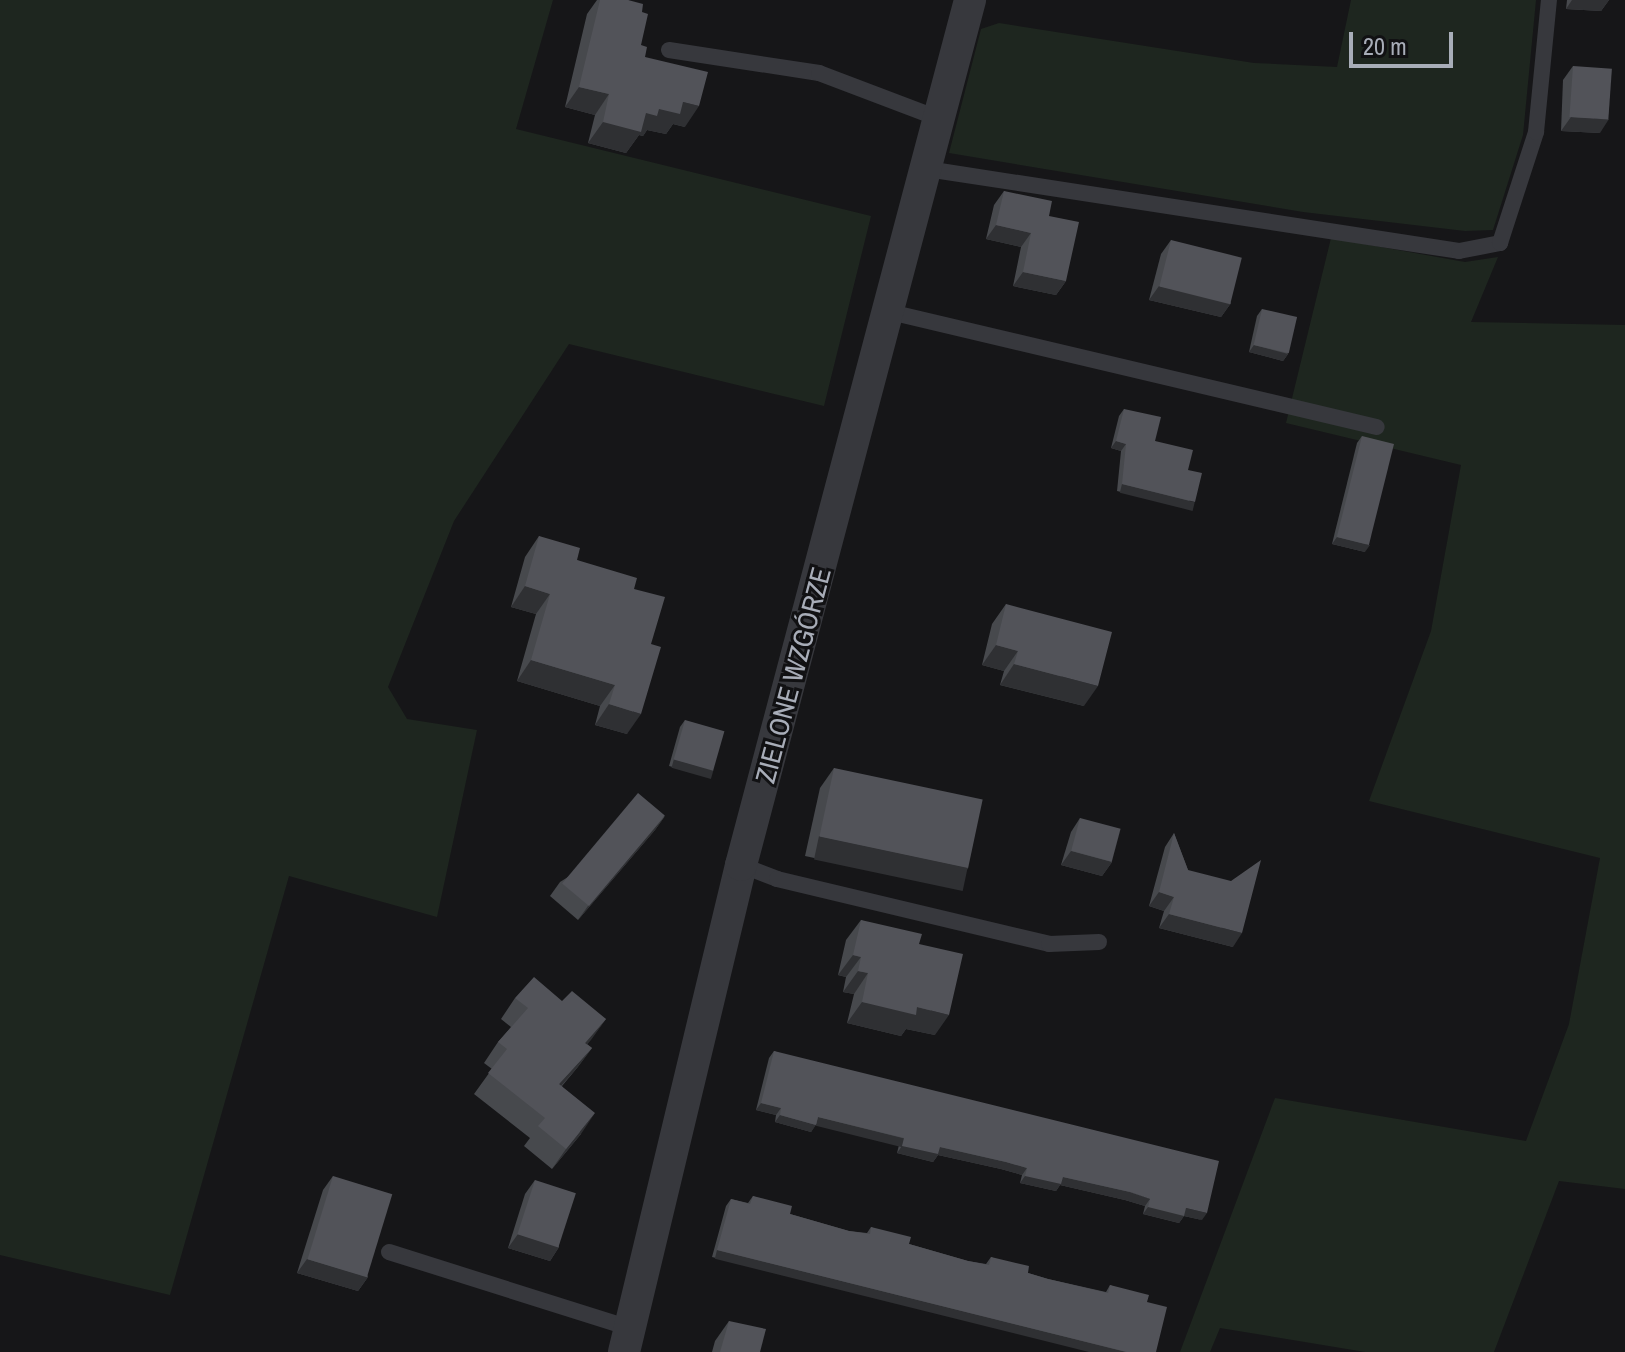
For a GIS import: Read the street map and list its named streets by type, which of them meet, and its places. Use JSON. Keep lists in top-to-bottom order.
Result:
{
  "streets": {
    "street": ["ZIELONE WZGÓRZE"]
  },
  "scale_bar": "20 m"
}
